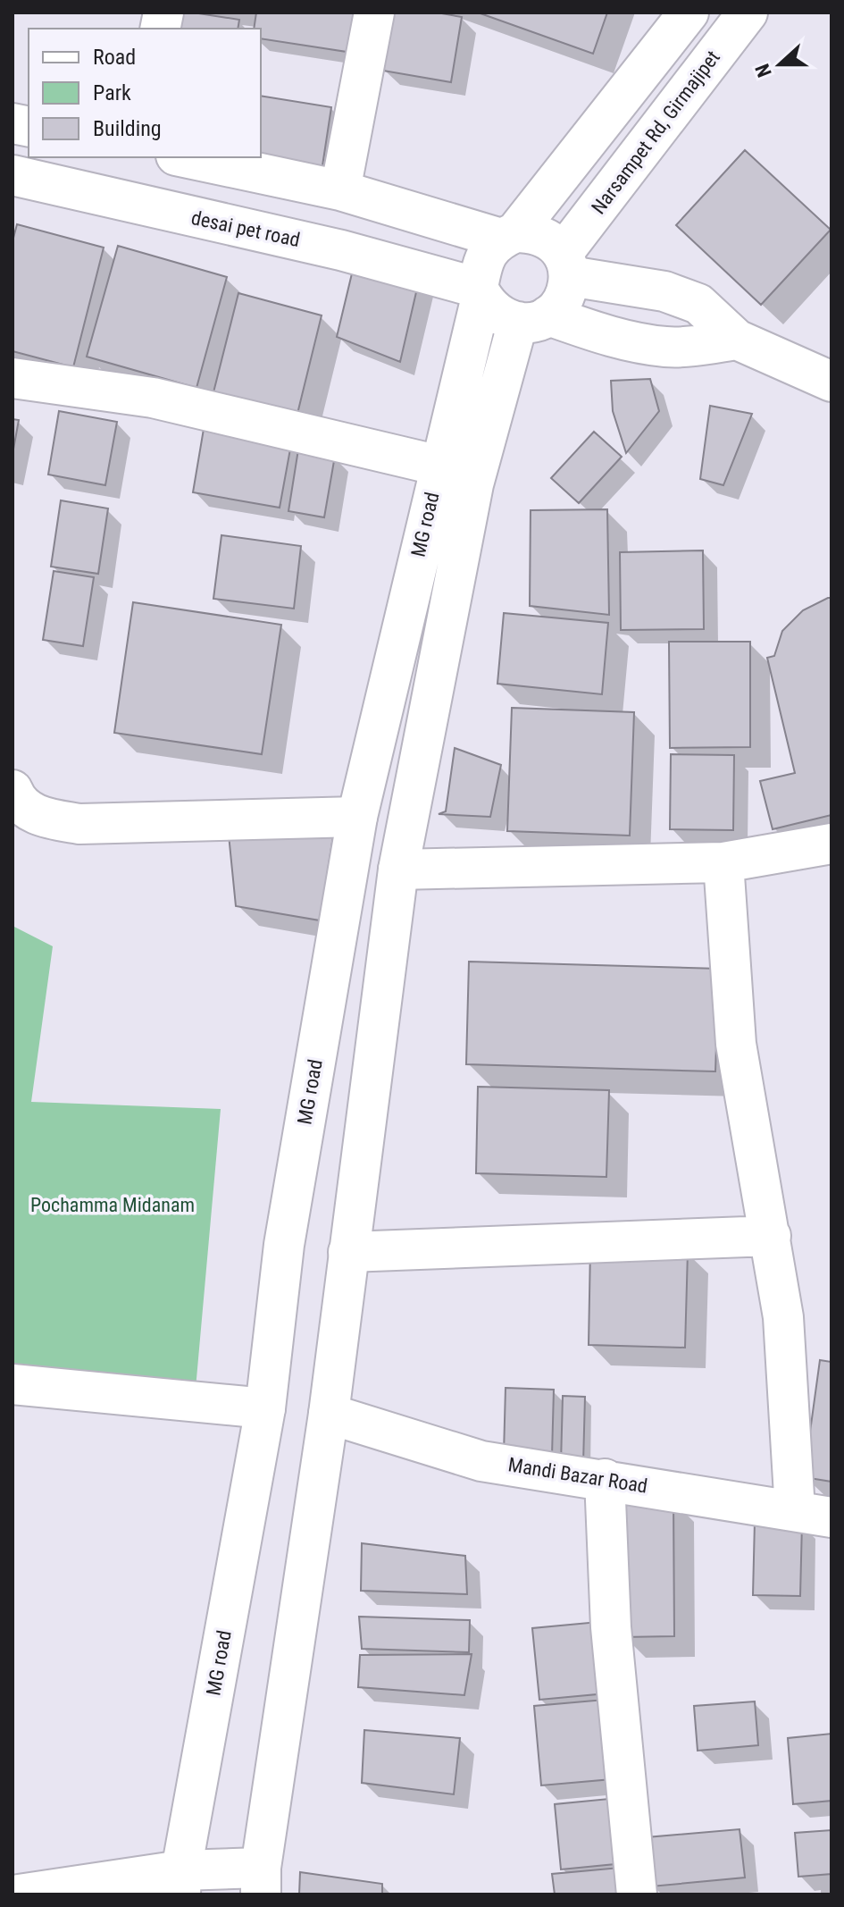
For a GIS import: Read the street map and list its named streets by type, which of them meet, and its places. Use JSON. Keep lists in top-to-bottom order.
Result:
{
  "streets": {
    "street": [
      "Narsampet Rd, Girmajipet",
      "desai pet road",
      "MG road",
      "Mandi Bazar Road"
    ]
  },
  "crossings": [
    ["Narsampet Rd, Girmajipet", "desai pet road"],
    ["Narsampet Rd, Girmajipet", "MG road"],
    ["desai pet road", "MG road"],
    ["MG road", "Mandi Bazar Road"]
  ],
  "parks": ["Pochamma Midanam"],
  "legend": ["Road", "Park", "Building"],
  "north": "left"
}
